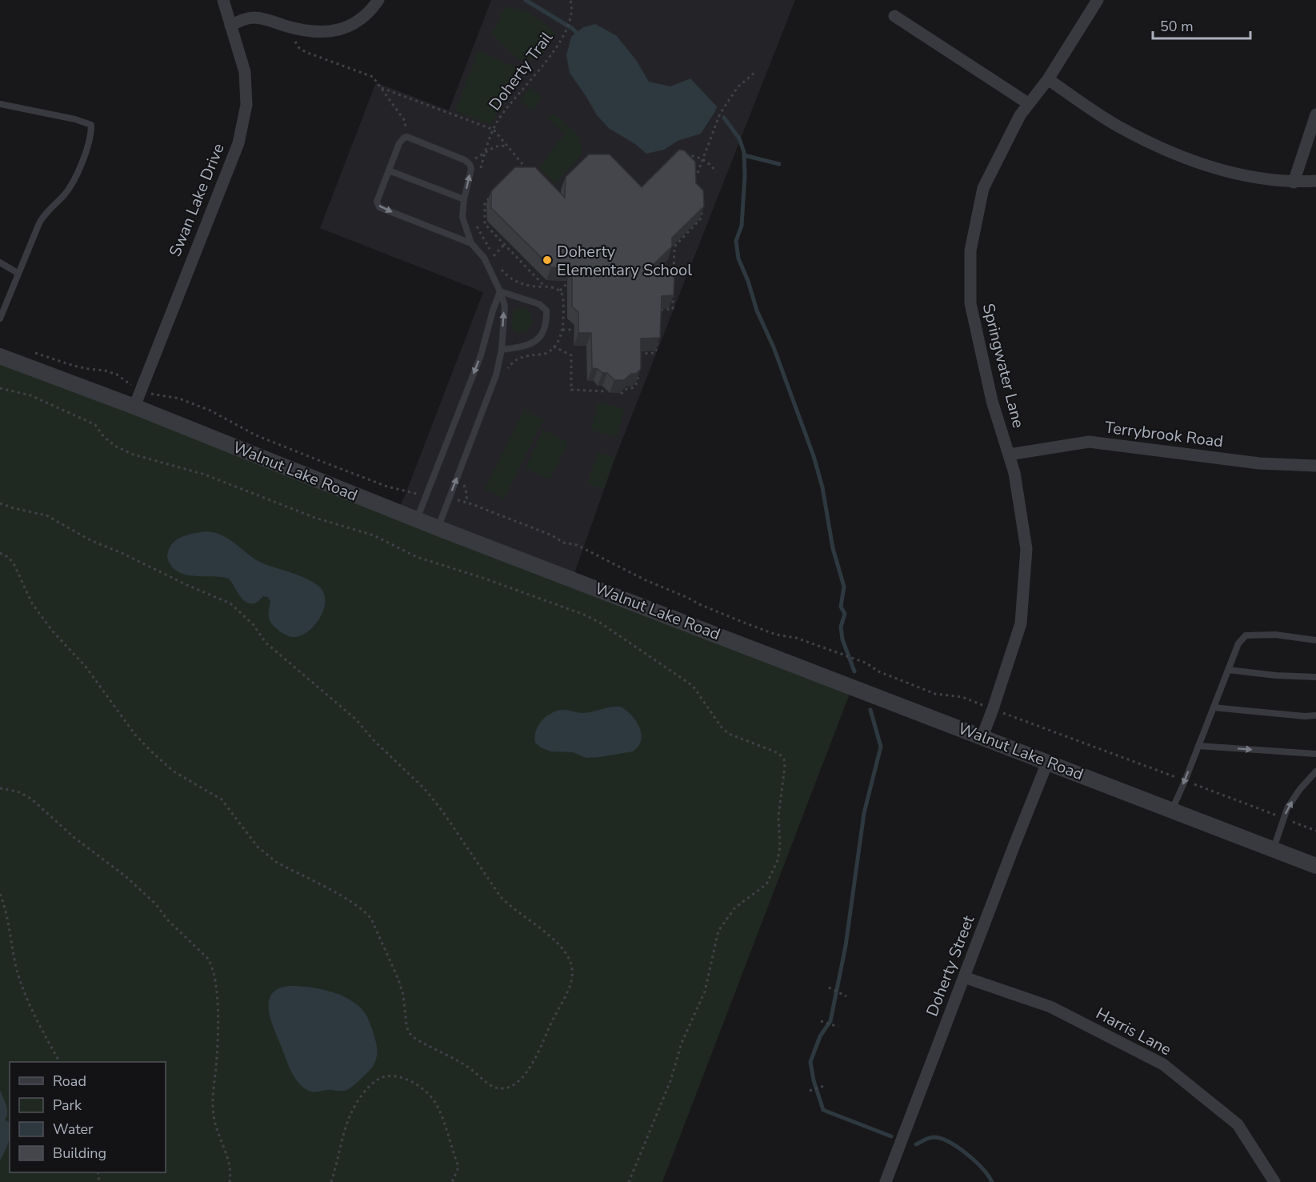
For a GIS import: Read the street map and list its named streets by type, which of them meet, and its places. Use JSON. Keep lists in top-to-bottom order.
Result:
{
  "streets": {
    "street": [
      "Swan Lake Drive",
      "Springwater Lane",
      "Terrybrook Road",
      "Walnut Lake Road",
      "Doherty Street",
      "Harris Lane"
    ],
    "path": ["Doherty Trail"]
  },
  "crossings": [
    ["Swan Lake Drive", "Walnut Lake Road"],
    ["Springwater Lane", "Terrybrook Road"],
    ["Springwater Lane", "Walnut Lake Road"],
    ["Walnut Lake Road", "Doherty Street"],
    ["Doherty Street", "Harris Lane"]
  ],
  "places": ["Doherty Elementary School"],
  "legend": [
    "Road",
    "Park",
    "Water",
    "Building"
  ],
  "scale_bar": "50 m"
}
